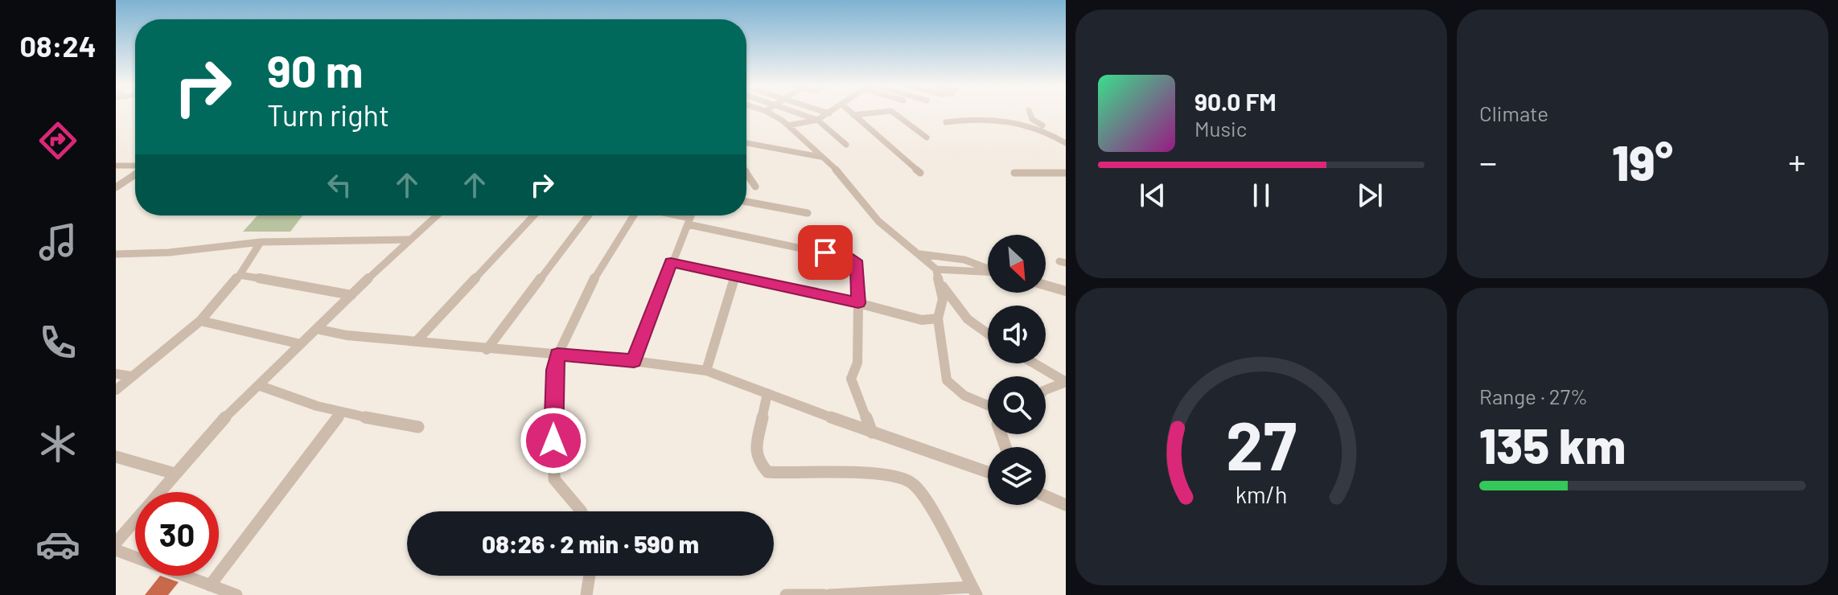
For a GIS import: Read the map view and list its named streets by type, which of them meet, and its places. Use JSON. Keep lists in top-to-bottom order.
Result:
{
  "north": "bottom right",
  "page": {
    "tabs": "08:24",
    "tile": [
      "Climate",
      ["Range · 27%", "135 km"]
    ],
    "turn": ["90 m", "Turn right"],
    "song": ["90.0 FM", "Music"],
    "heat": ["−", "19°", "+"],
    "limit": "30",
    "trip": "08:26 · 2 min · 590 m",
    "gauge": ["27", "km/h"]
  }
}
